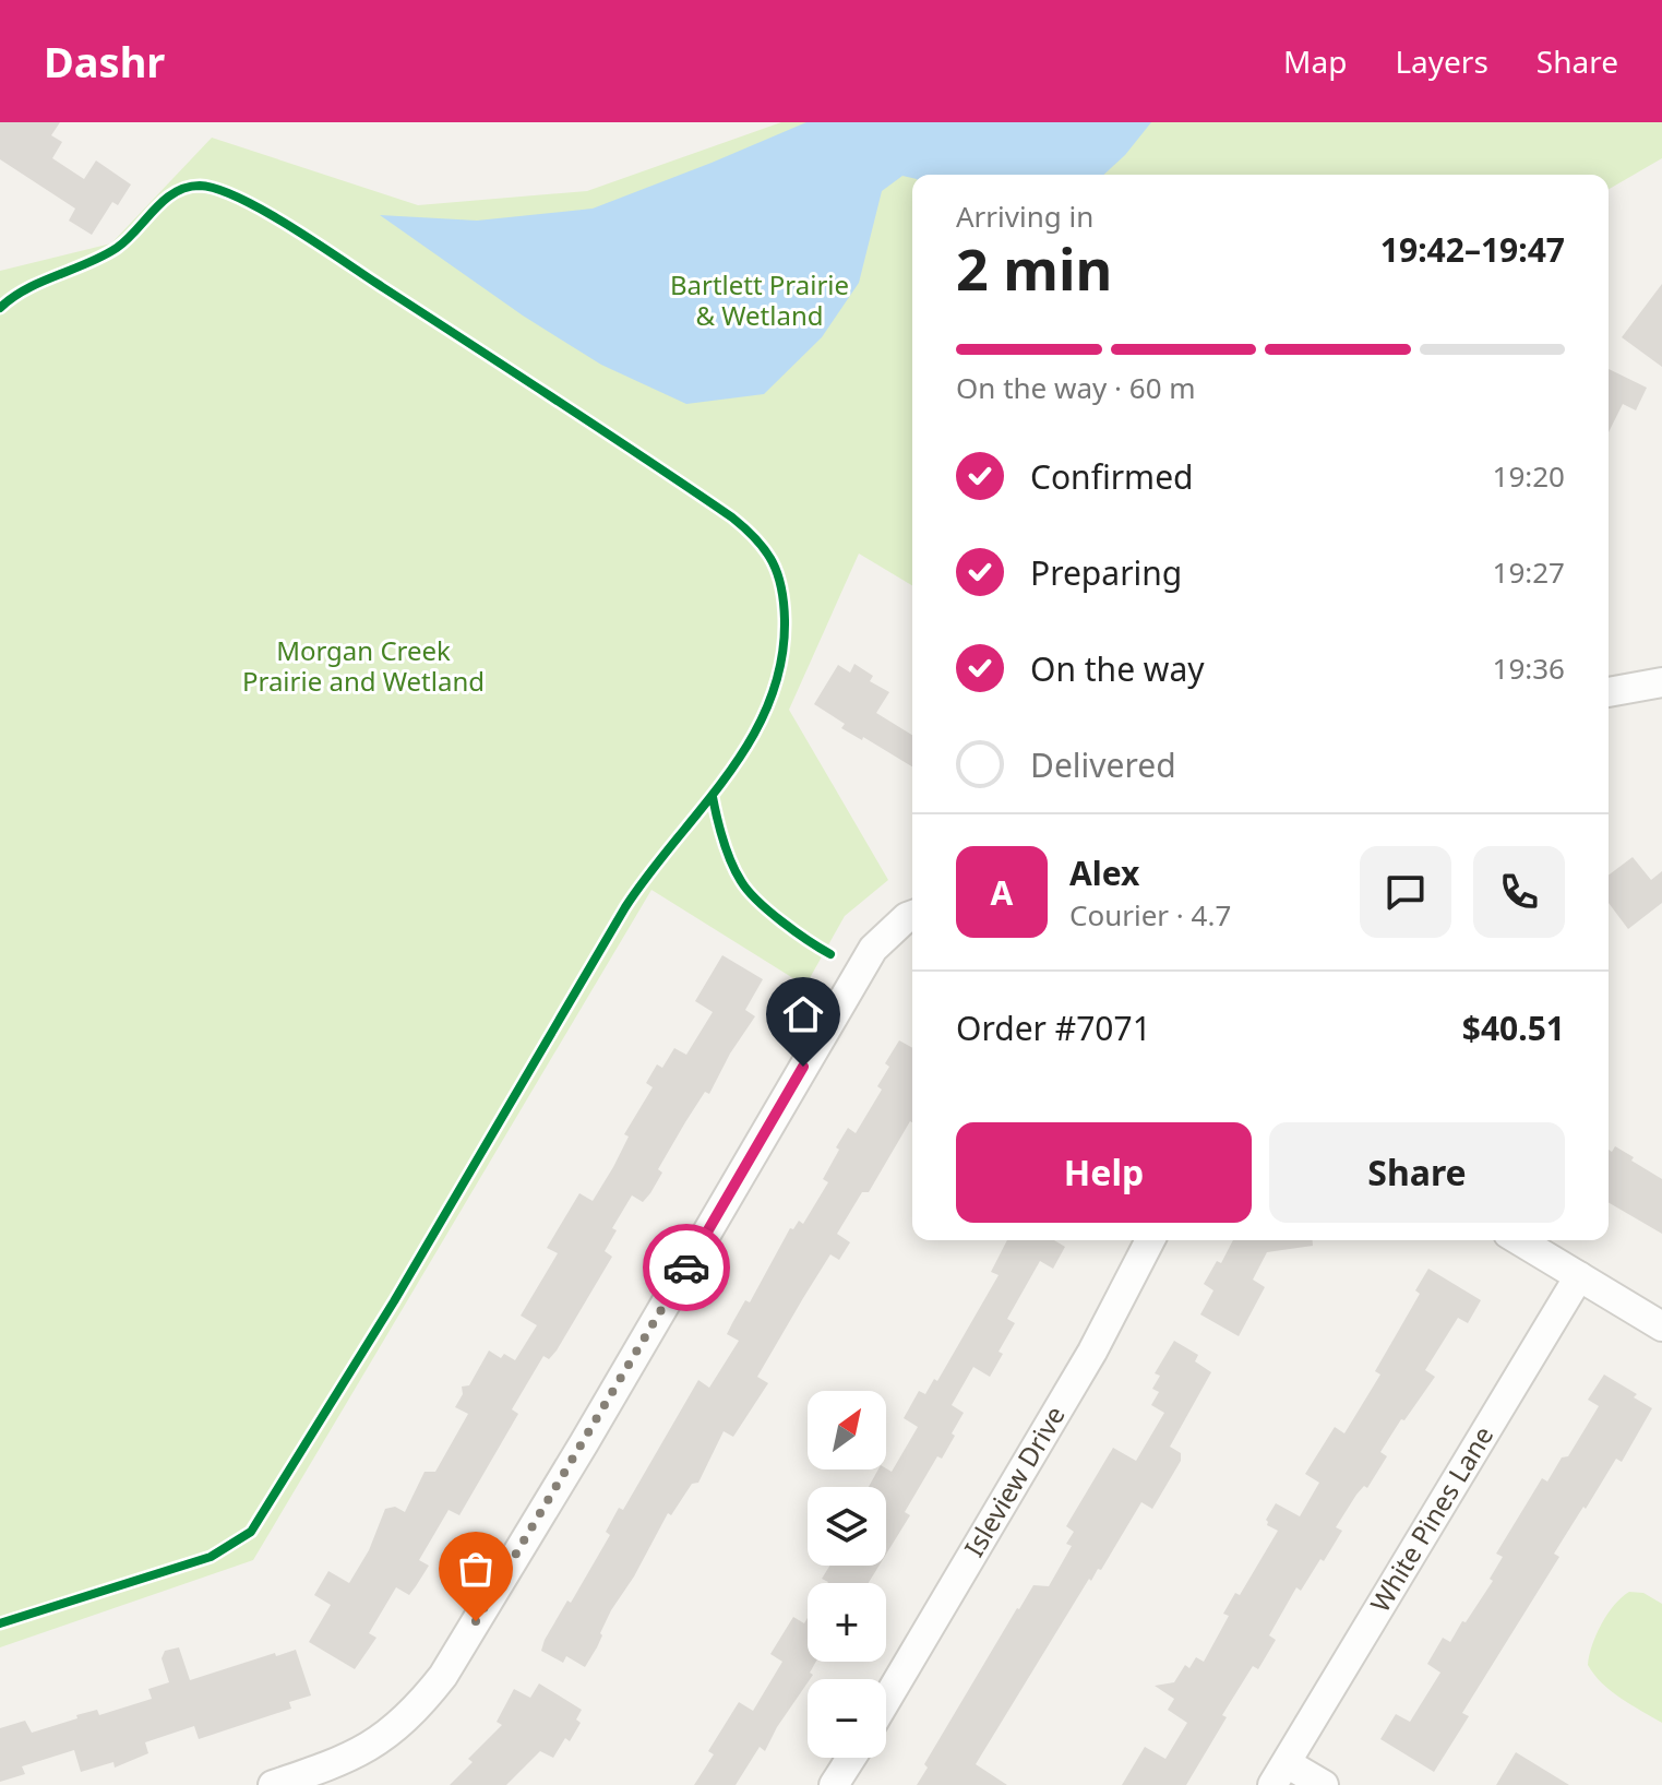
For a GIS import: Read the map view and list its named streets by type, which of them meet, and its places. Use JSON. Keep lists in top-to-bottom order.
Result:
{
  "streets": {
    "street": ["Isleview Drive", "White Pines Lane"]
  },
  "parks": ["Bartlett Prairie & Wetland", "Morgan Creek Prairie and Wetland"],
  "north": "top right",
  "page": {
    "header": "Dashr",
    "nav": ["Map", "Layers", "Share"],
    "heading": ["2 min", "Arriving in", "19:42–19:47"],
    "panel": [
      "Alex",
      "Courier · 4.7",
      "Order #7071",
      "$40.51"
    ],
    "bar": "On the way · 60 m",
    "list": [
      ["Confirmed", "19:20"],
      ["Preparing", "19:27"],
      ["On the way", "19:36"],
      "Delivered"
    ],
    "round": "A",
    "buttons": ["Help", "Share"],
    "map_buttons": ["+", "−"]
  }
}
